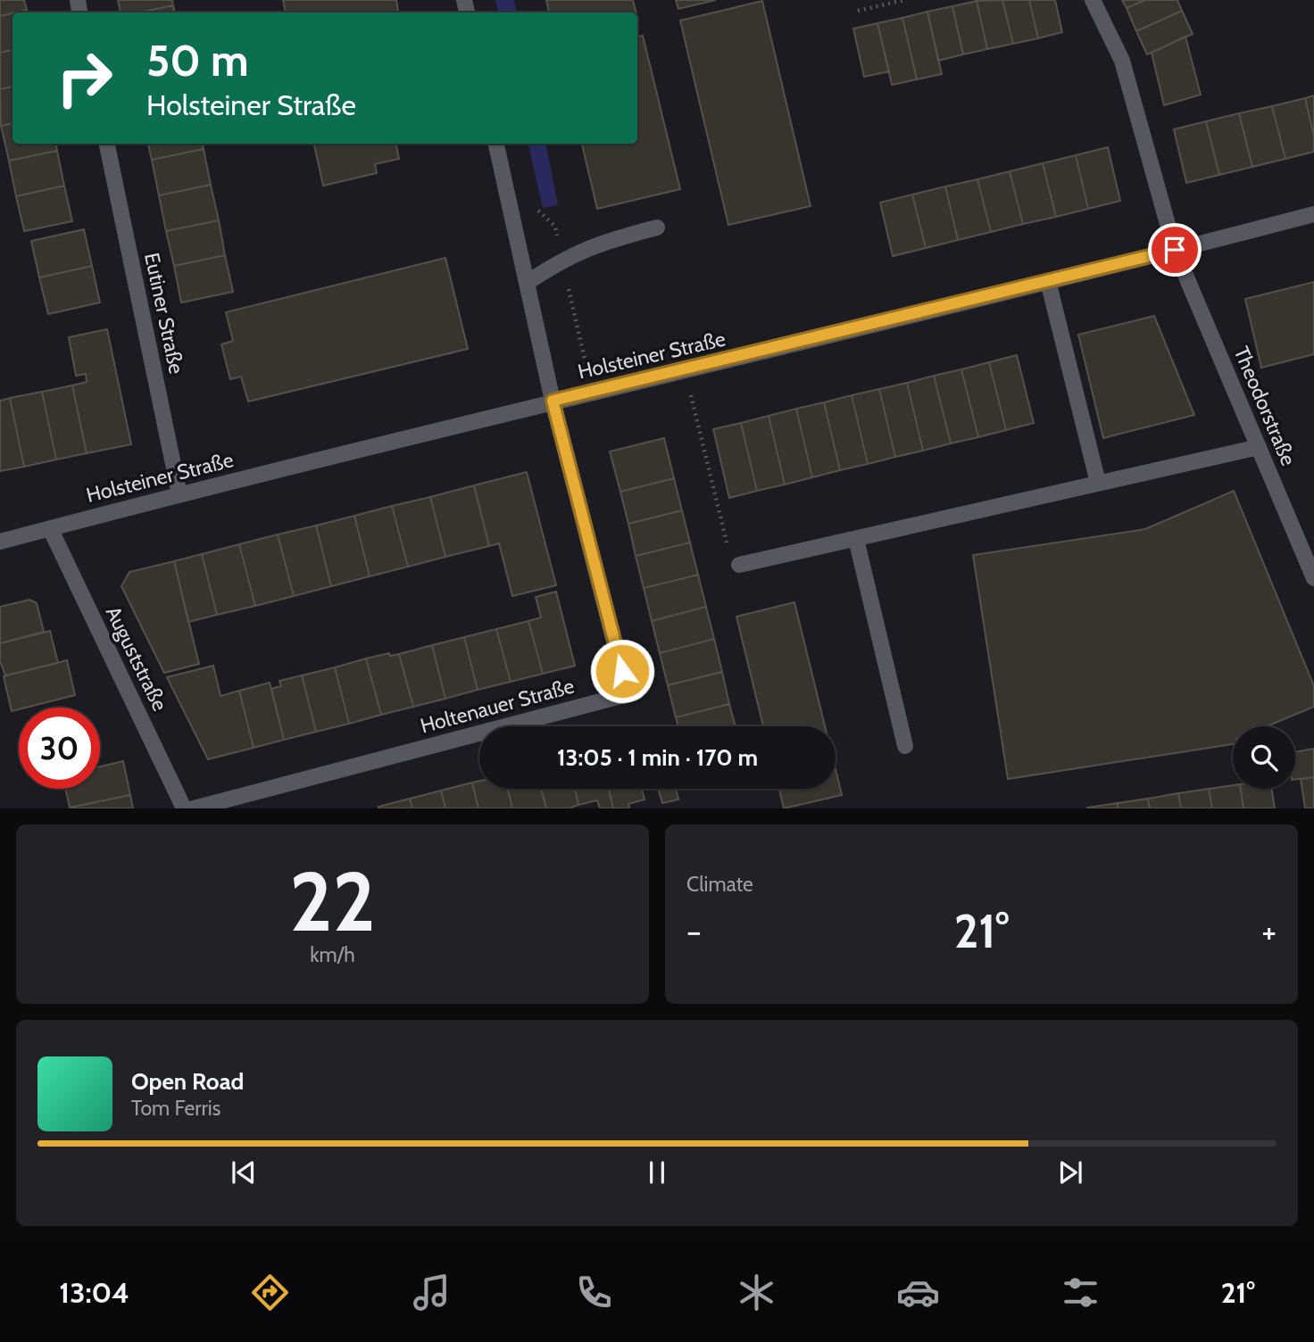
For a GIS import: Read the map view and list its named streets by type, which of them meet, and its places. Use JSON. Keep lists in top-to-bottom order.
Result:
{
  "streets": {
    "street": [
      "Eutiner Straße",
      "Holsteiner Straße",
      "Theodorstraße",
      "Auguststraße",
      "Holtenauer Straße"
    ]
  },
  "crossings": [
    ["Eutiner Straße", "Holsteiner Straße"],
    ["Holsteiner Straße", "Theodorstraße"],
    ["Holsteiner Straße", "Auguststraße"],
    ["Holsteiner Straße", "Holtenauer Straße"]
  ],
  "page": {
    "turn": ["50 m", "Holsteiner Straße"],
    "limit": "30",
    "trip": "13:05 · 1 min · 170 m",
    "tile": [
      ["22", "km/h"],
      "Climate"
    ],
    "heat": ["−", "21°", "+"],
    "song": ["Open Road", "Tom Ferris"],
    "tabs": ["13:04", "21°"]
  }
}
